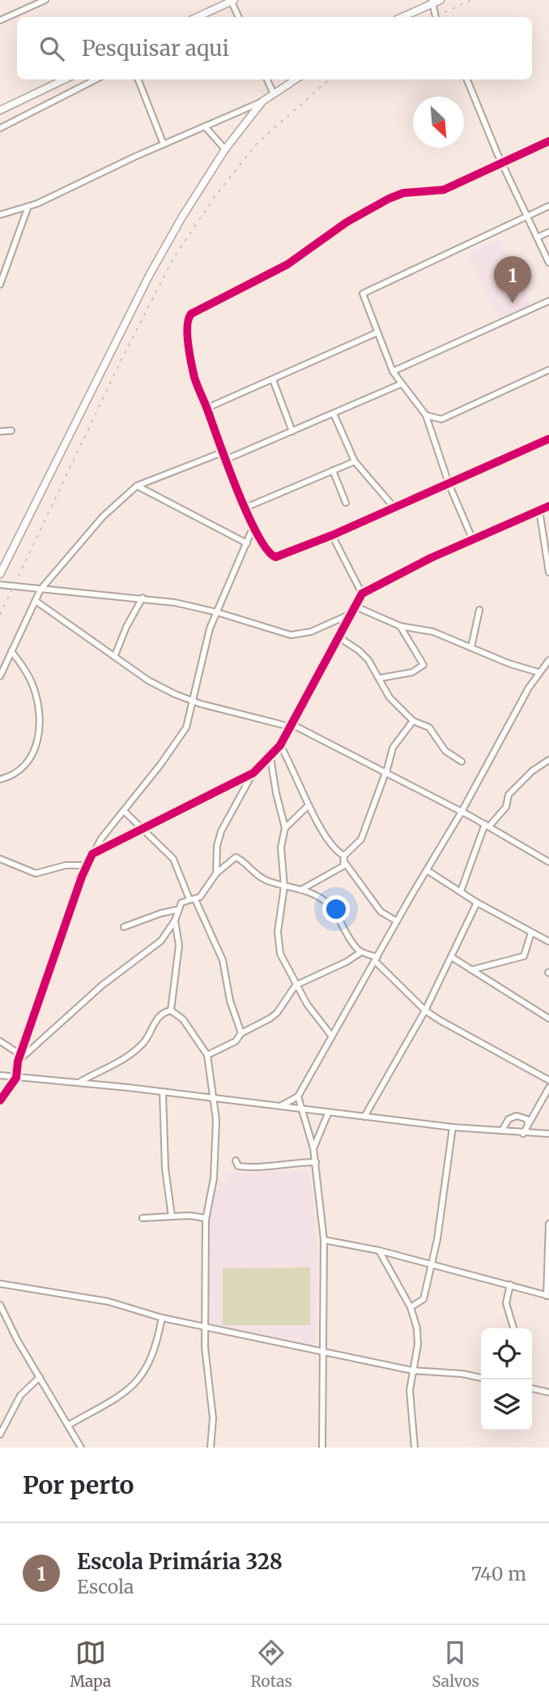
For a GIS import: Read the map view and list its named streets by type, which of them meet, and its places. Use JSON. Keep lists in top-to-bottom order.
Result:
{
  "north": "bottom right",
  "page": {
    "search": "Pesquisar aqui",
    "pins": "1",
    "heading": "Por perto",
    "list": [
      {
        "mark": "1",
        "name": "Escola Primária 328",
        "note": "Escola",
        "value": "740 m"
      }
    ],
    "nav": ["Mapa", "Rotas", "Salvos"]
  }
}
